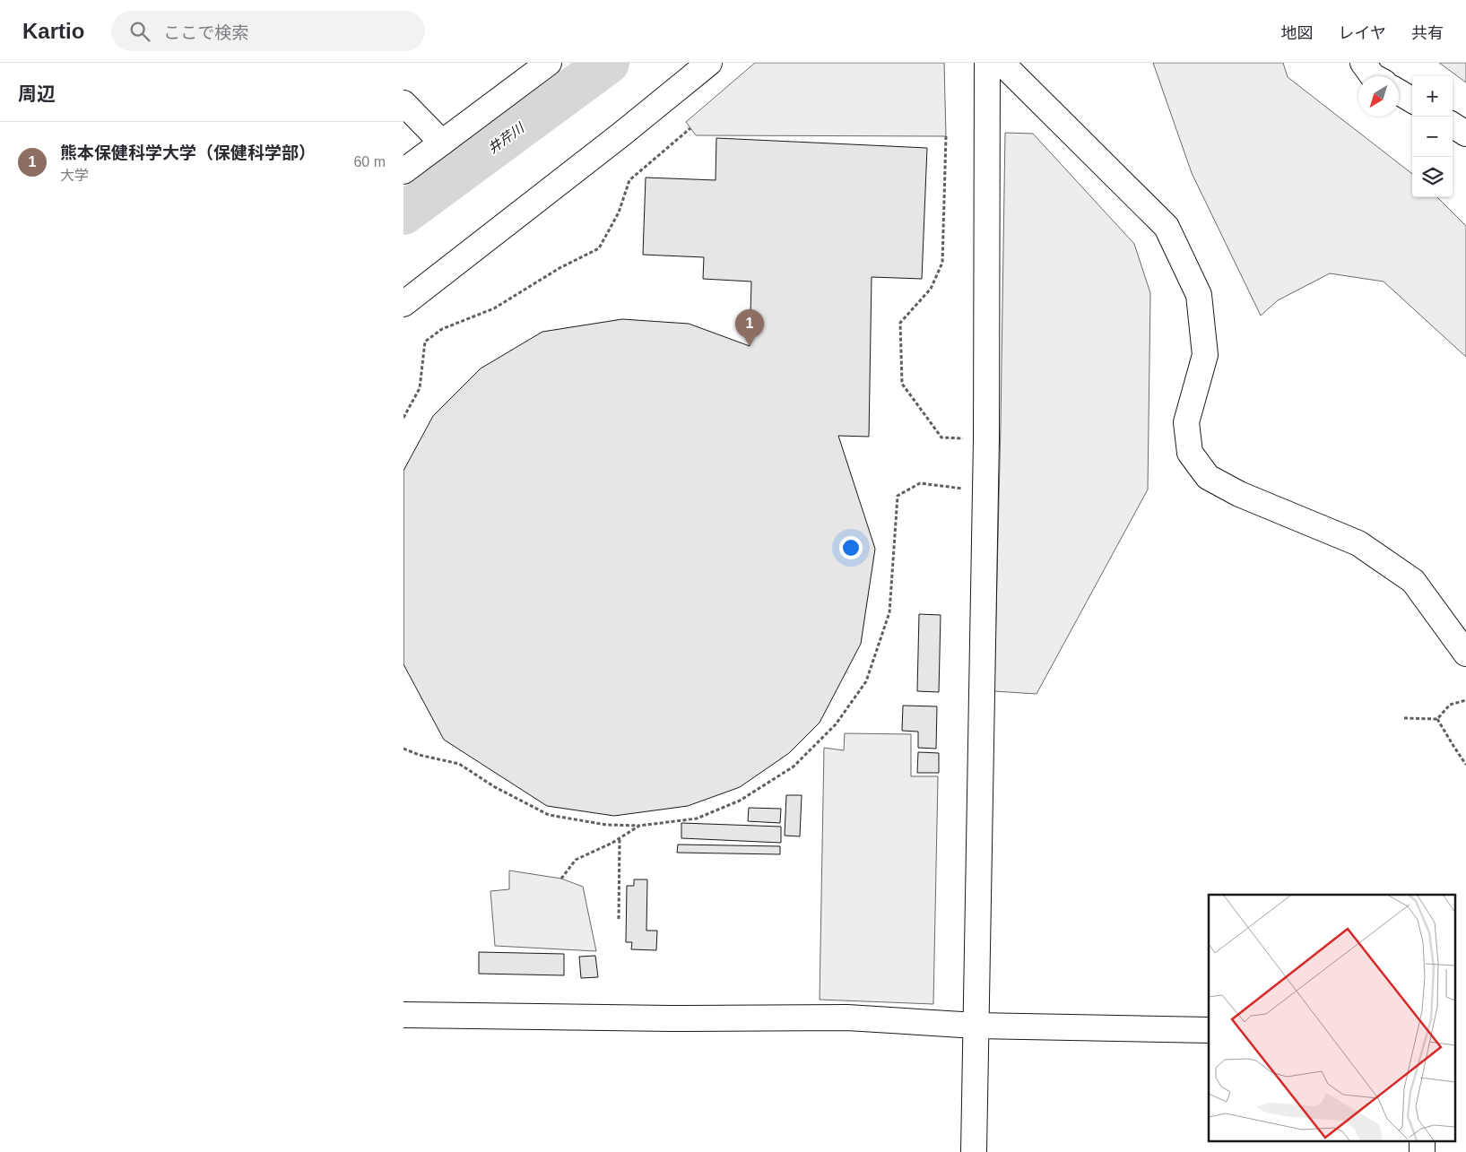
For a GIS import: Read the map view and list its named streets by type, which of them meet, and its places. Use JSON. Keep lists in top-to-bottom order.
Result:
{
  "water": ["井芹川"],
  "north": "bottom left",
  "page": {
    "header": "Kartio",
    "search": "ここで検索",
    "nav": ["地図", "レイヤ", "共有"],
    "heading": "周辺",
    "map_buttons": ["+", "−"],
    "list": [
      {
        "mark": "1",
        "name": "熊本保健科学大学（保健科学部）",
        "note": "大学",
        "value": "60 m"
      }
    ],
    "pins": "1"
  }
}
